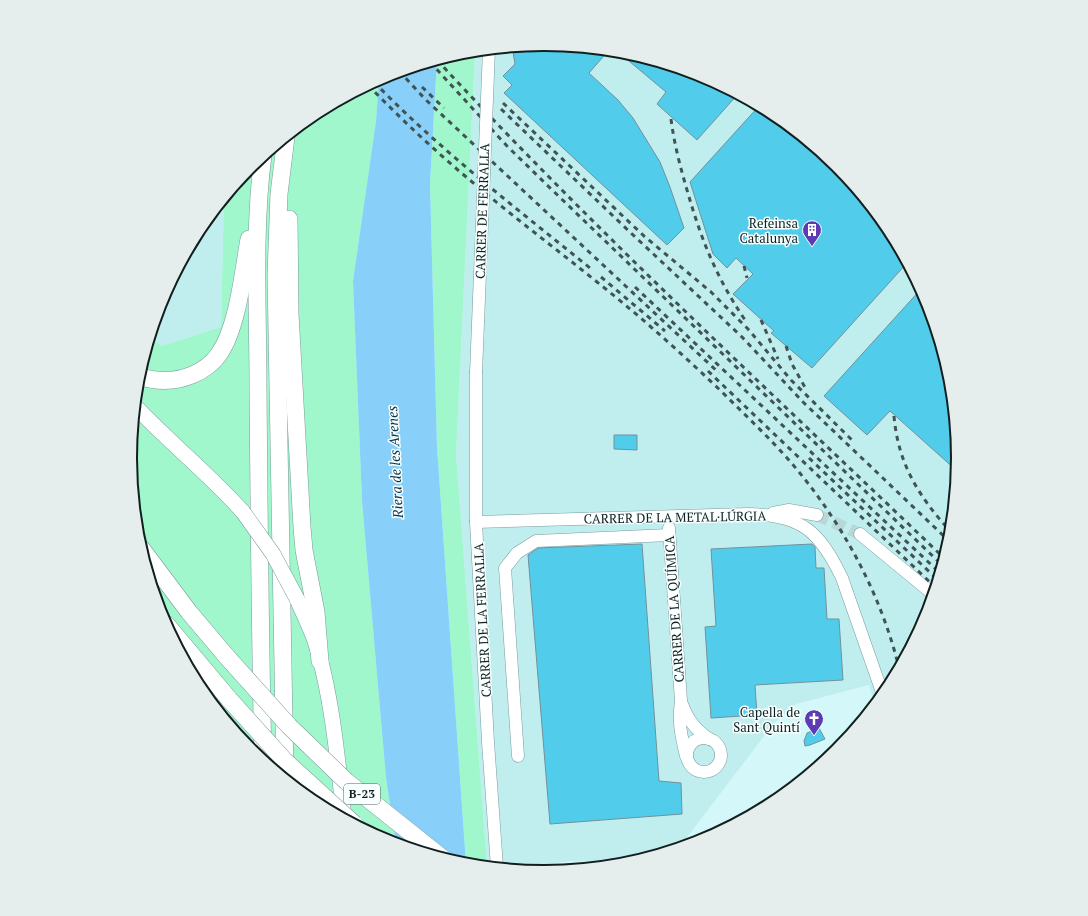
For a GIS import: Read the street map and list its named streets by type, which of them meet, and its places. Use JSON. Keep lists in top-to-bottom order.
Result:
{
  "streets": {
    "highway": ["B-23"],
    "street": [
      "CARRER DE FERRALLA",
      "CARRER DE LA METAL·LÚRGIA",
      "CARRER DE LA QUÍMICA",
      "CARRER DE LA FERRALLA"
    ]
  },
  "crossings": [
    ["CARRER DE FERRALLA", "CARRER DE LA FERRALLA"],
    ["CARRER DE LA METAL·LÚRGIA", "CARRER DE LA QUÍMICA"],
    ["CARRER DE LA METAL·LÚRGIA", "CARRER DE LA FERRALLA"]
  ],
  "water": ["Riera de les Arenes"],
  "places": {
    "building": ["Refeinsa Catalunya"],
    "church": ["Capella de Sant Quintí"]
  }
}
